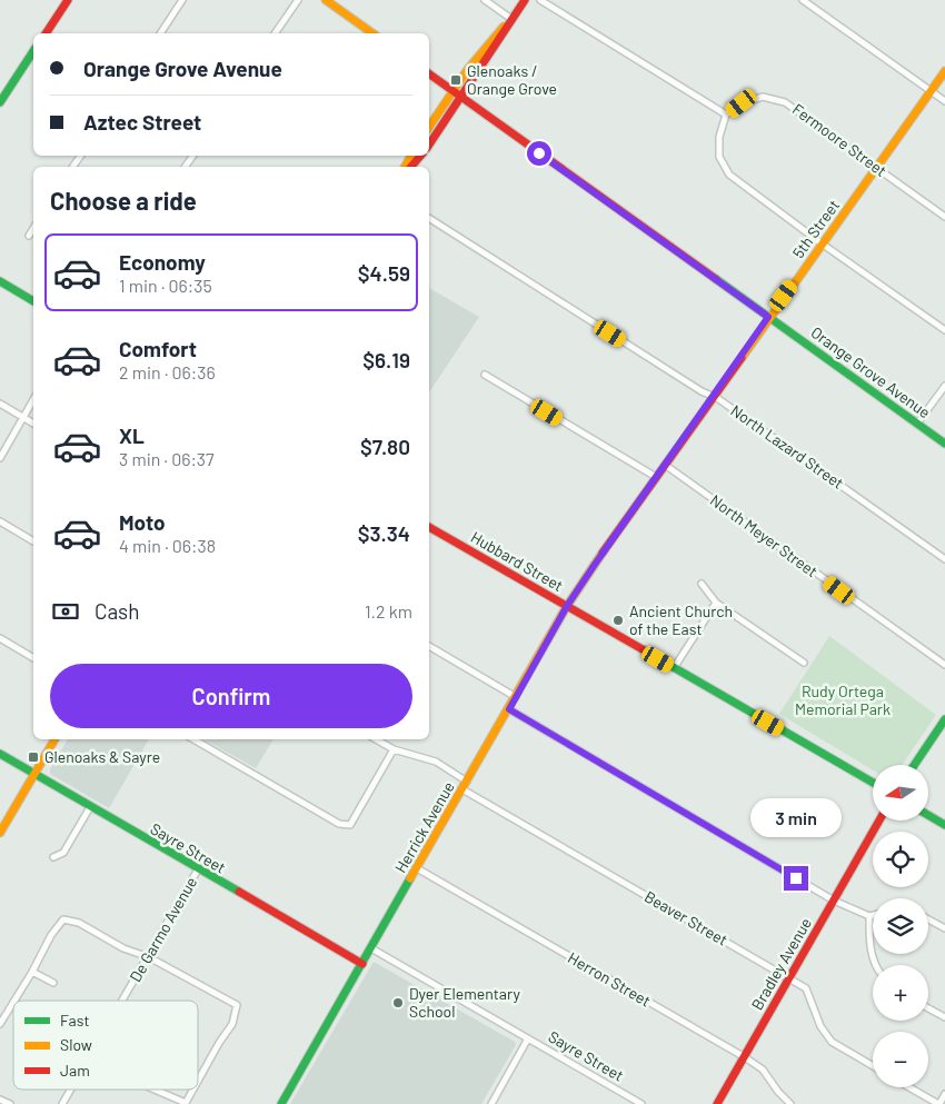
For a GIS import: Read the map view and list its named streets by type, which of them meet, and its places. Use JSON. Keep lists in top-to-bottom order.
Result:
{
  "streets": {
    "street": [
      "Fermoore Street",
      "5th Street",
      "Orange Grove Avenue",
      "North Lazard Street",
      "North Meyer Street",
      "Hubbard Street",
      "Herrick Avenue",
      "Sayre Street",
      "Beaver Street",
      "De Garmo Avenue",
      "Bradley Avenue",
      "Herron Street"
    ]
  },
  "crossings": [
    ["Fermoore Street", "5th Street"],
    ["5th Street", "Orange Grove Avenue"],
    ["5th Street", "North Lazard Street"],
    ["5th Street", "North Meyer Street"],
    ["5th Street", "Herrick Avenue"],
    ["Hubbard Street", "Herrick Avenue"],
    ["Herrick Avenue", "Sayre Street"],
    ["Herrick Avenue", "Beaver Street"],
    ["Herrick Avenue", "Herron Street"],
    ["Sayre Street", "De Garmo Avenue"],
    ["Beaver Street", "Bradley Avenue"],
    ["Bradley Avenue", "Herron Street"]
  ],
  "parks": ["Rudy Ortega Memorial Park"],
  "places": {
    "transit": ["Glenoaks / Orange Grove", "Glenoaks & Sayre"],
    "other": ["Ancient Church of the East", "Dyer Elementary School"]
  },
  "legend": ["Fast", "Slow", "Jam"],
  "north": "left",
  "page": {
    "banner": ["Orange Grove Avenue", "Aztec Street"],
    "heading": "Choose a ride",
    "list": [
      {
        "name": "Economy",
        "note": "1 min · 06:35",
        "value": "$4.59"
      },
      {
        "name": "Comfort",
        "note": "2 min · 06:36",
        "value": "$6.19"
      },
      {
        "name": "XL",
        "note": "3 min · 06:37",
        "value": "$7.80"
      },
      {
        "name": "Moto",
        "note": "4 min · 06:38",
        "value": "$3.34"
      }
    ],
    "pay": ["Cash", "1.2 km"],
    "buttons": "Confirm",
    "map_buttons": ["+", "−"],
    "bubble": "3 min"
  }
}
